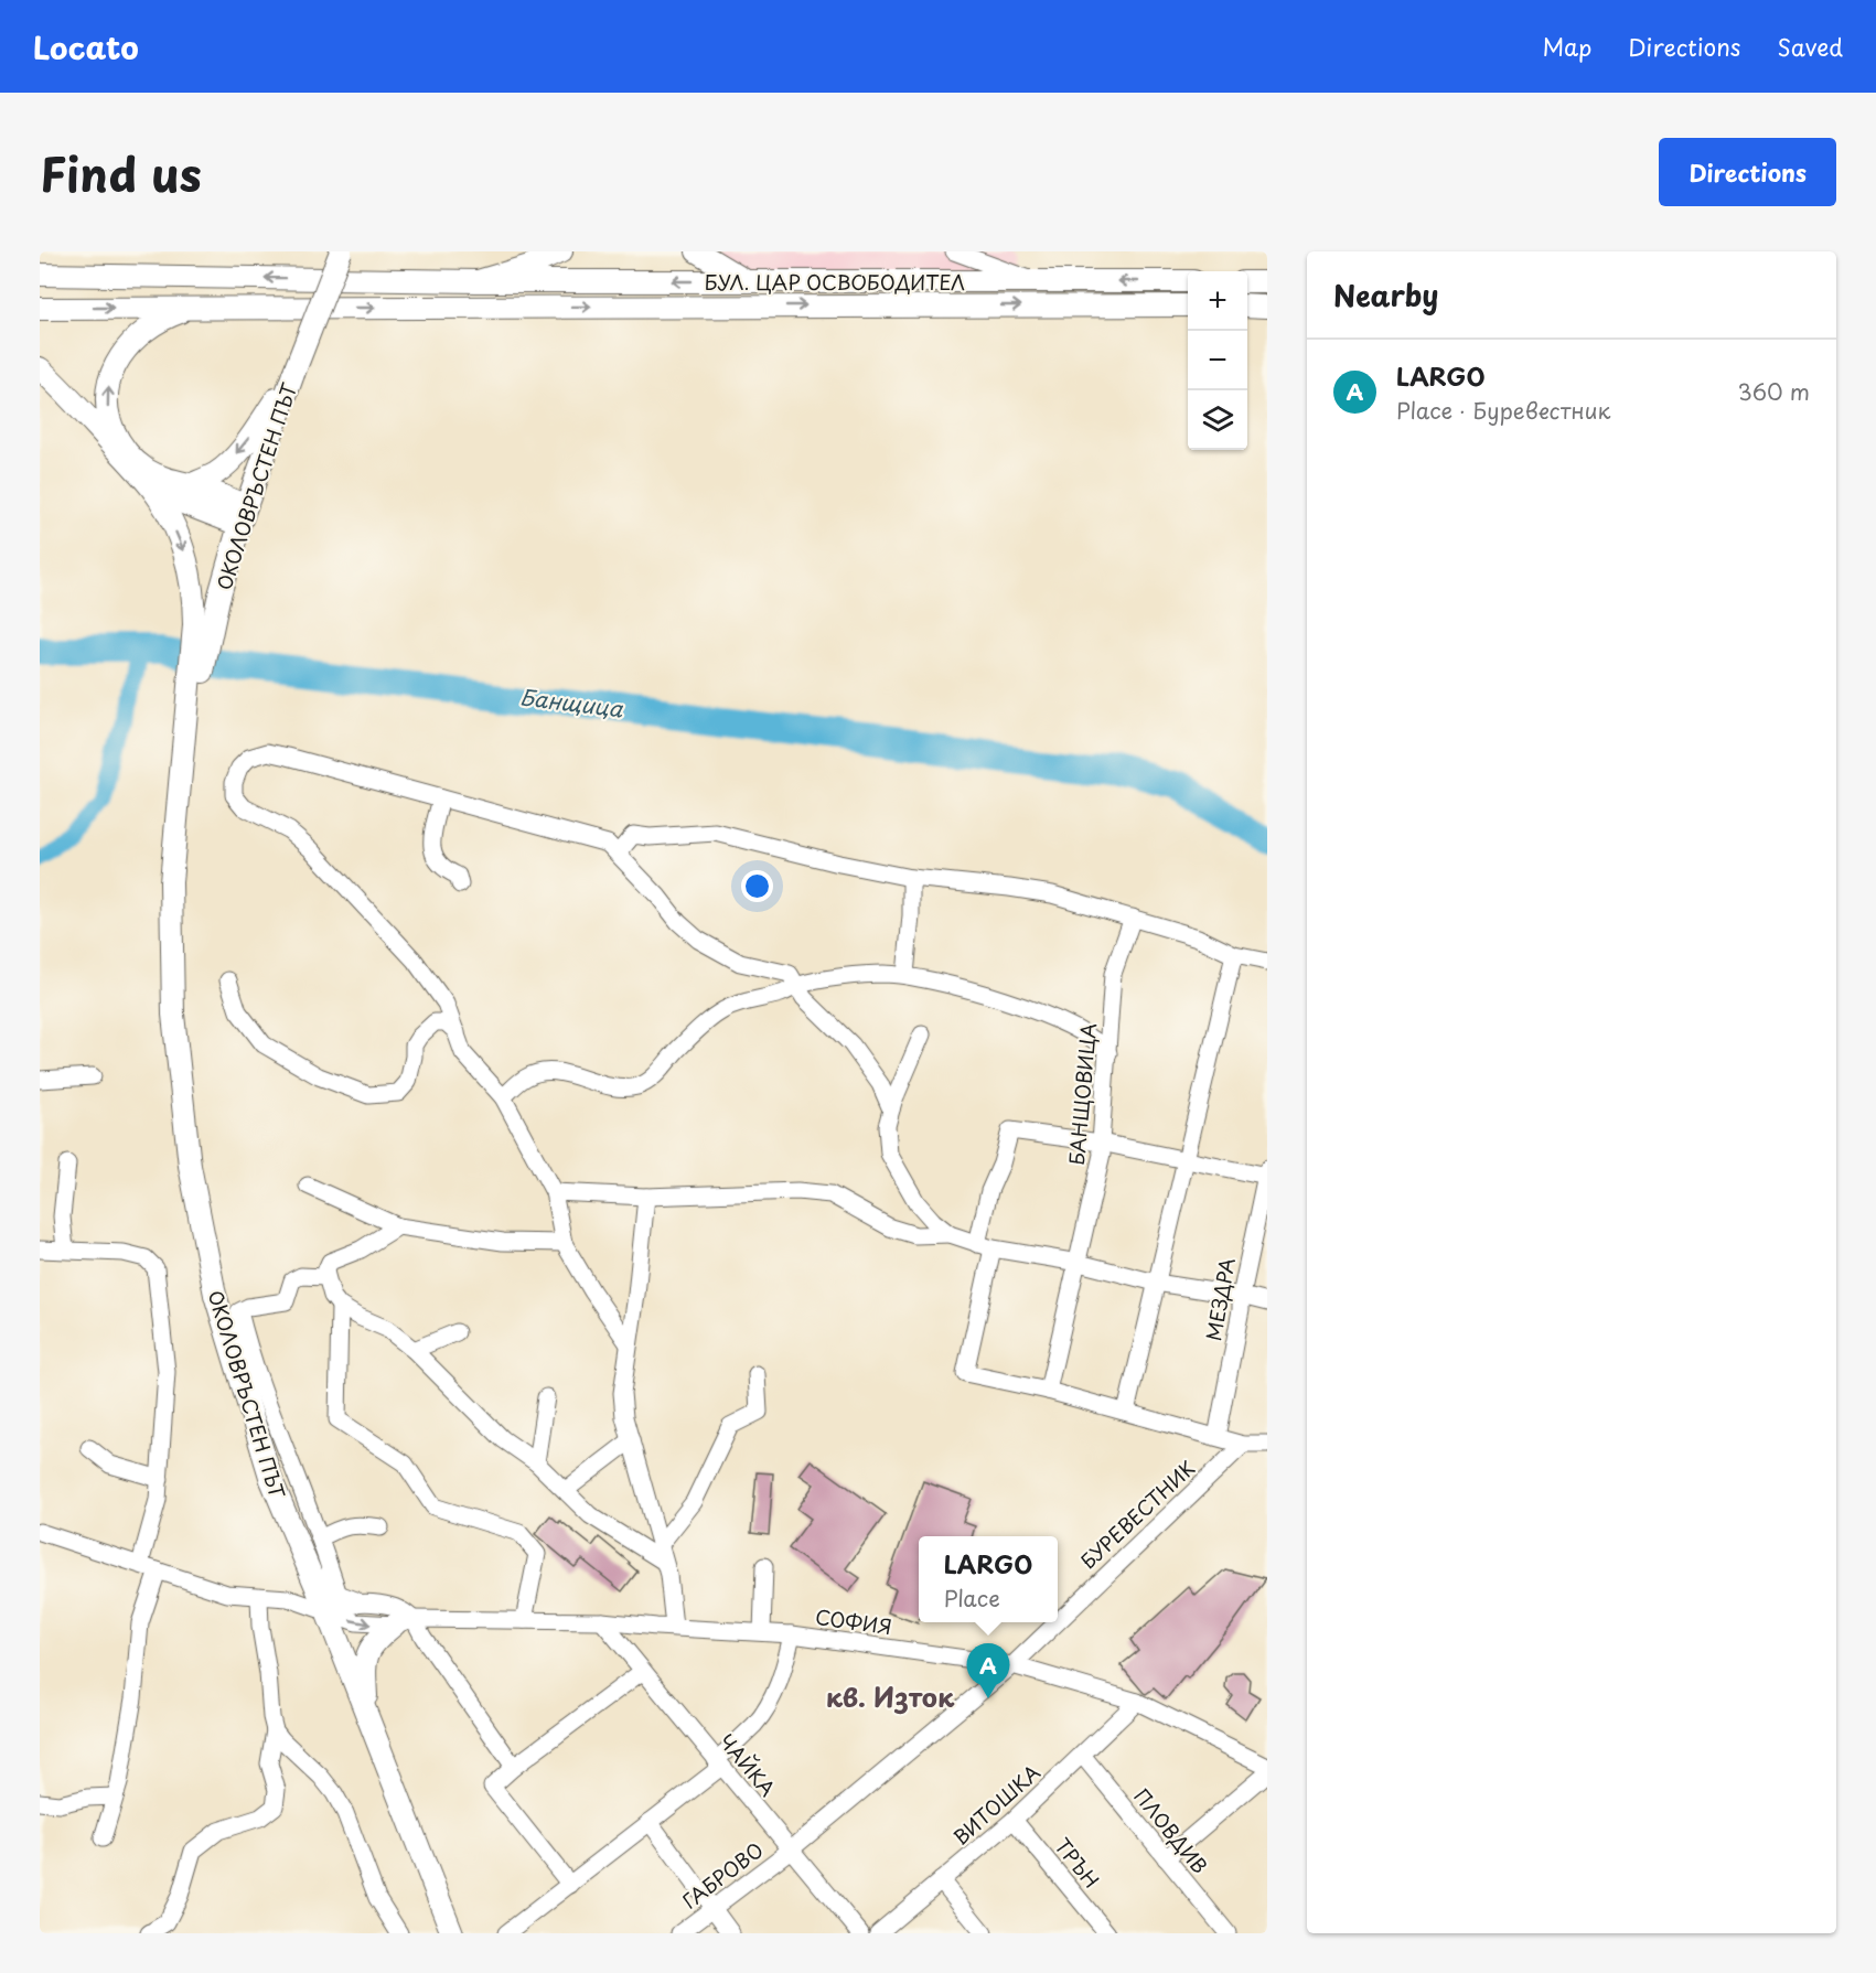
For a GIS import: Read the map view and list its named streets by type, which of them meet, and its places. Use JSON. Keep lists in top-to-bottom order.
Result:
{
  "streets": {
    "main road": ["БУЛ. ЦАР ОСВОБОДИТЕЛ", "ОКОЛОВРЪСТЕН ПЪТ"],
    "street": [
      "БАНЩОВИЦА",
      "МЕЗДРА",
      "БУРЕВЕСТНИК",
      "СОФИЯ",
      "ЧАЙКА",
      "ВИТОШКА",
      "ПЛОВДИВ",
      "ТРЪН",
      "ГАБРОВО"
    ]
  },
  "crossings": [
    ["ОКОЛОВРЪСТЕН ПЪТ", "СОФИЯ"],
    ["БУРЕВЕСТНИК", "СОФИЯ"],
    ["БУРЕВЕСТНИК", "ЧАЙКА"],
    ["БУРЕВЕСТНИК", "ГАБРОВО"],
    ["СОФИЯ", "ЧАЙКА"],
    ["СОФИЯ", "ВИТОШКА"],
    ["ЧАЙКА", "ГАБРОВО"],
    ["ВИТОШКА", "ПЛОВДИВ"],
    ["ВИТОШКА", "ТРЪН"]
  ],
  "districts": ["кв. Изток"],
  "water": ["Банщица"],
  "page": {
    "header": "Locato",
    "nav": ["Map", "Directions", "Saved"],
    "title": "Find us",
    "buttons": "Directions",
    "heading": "Nearby",
    "map_buttons": ["+", "−"],
    "list": [
      {
        "mark": "A",
        "name": "LARGO",
        "note": "Place · Буревестник",
        "value": "360 m"
      }
    ],
    "popup": ["LARGO", "Place"],
    "pins": "A"
  }
}
